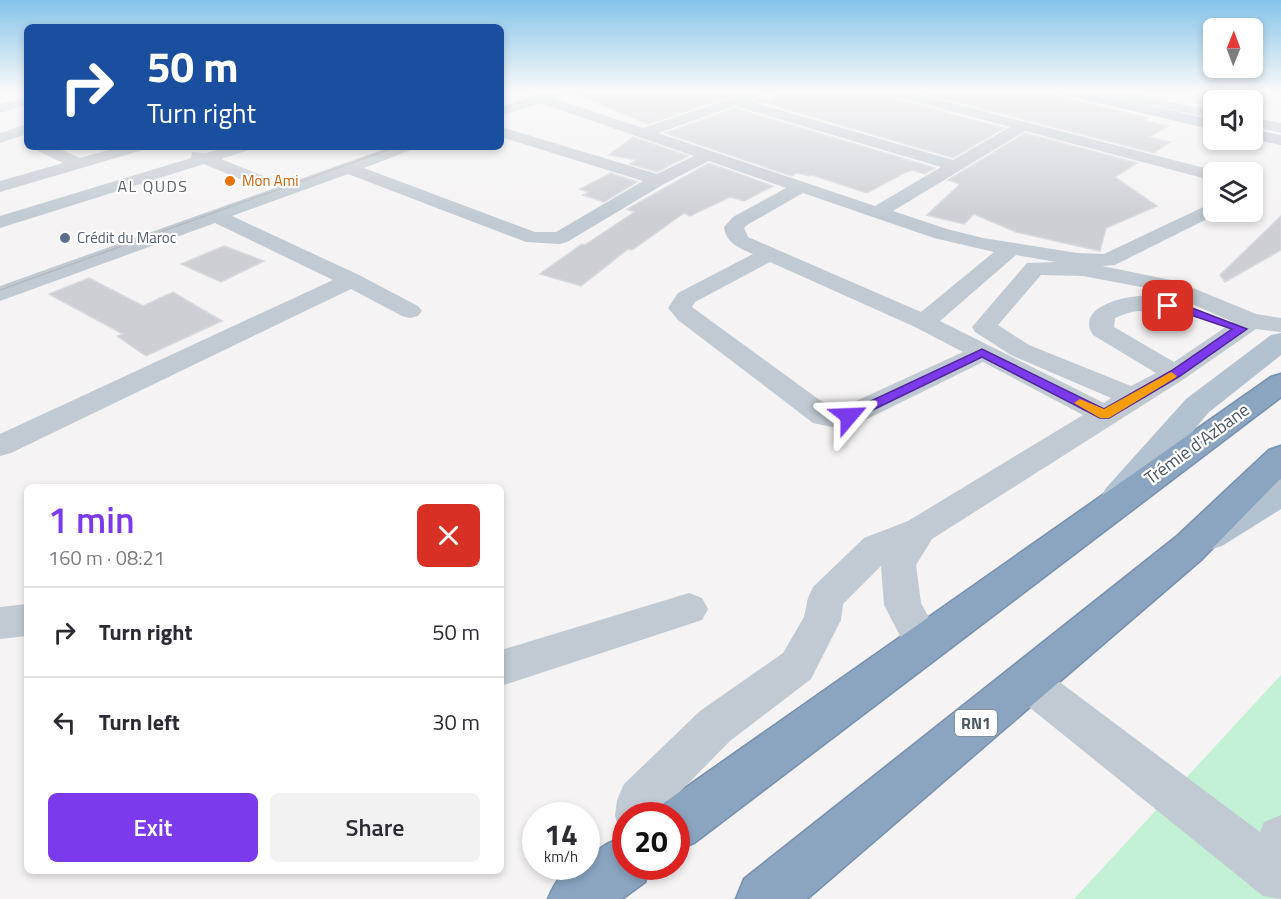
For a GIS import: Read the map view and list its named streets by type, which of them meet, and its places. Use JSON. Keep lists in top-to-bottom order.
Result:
{
  "streets": {
    "highway": ["Trémie d'Azbane", "RN1"]
  },
  "districts": ["AL QUDS"],
  "places": ["Mon Ami", "Crédit du Maroc"],
  "north": "top",
  "page": {
    "turn": ["50 m", "Turn right"],
    "heading": ["1 min", "160 m · 08:21"],
    "list": [
      {
        "name": "Turn right",
        "value": "50 m"
      },
      {
        "name": "Turn left",
        "value": "30 m"
      }
    ],
    "buttons": ["Exit", "Share"],
    "speed": "14 km/h",
    "limit": "20"
  }
}
